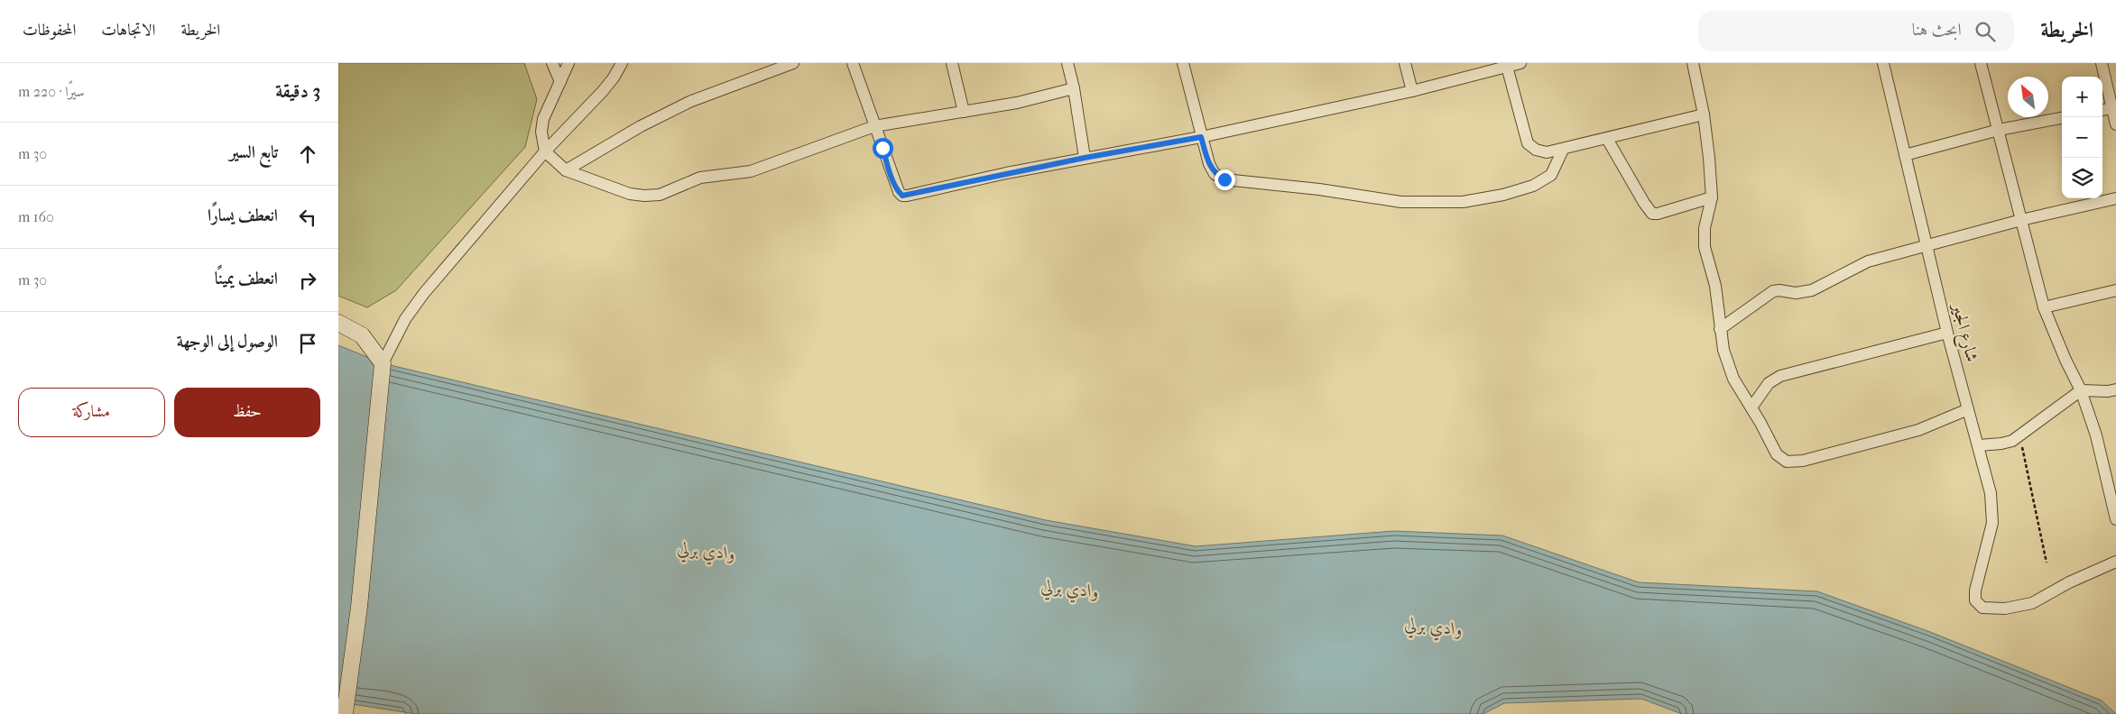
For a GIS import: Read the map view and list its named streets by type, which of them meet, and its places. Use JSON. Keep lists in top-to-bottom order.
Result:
{
  "streets": {
    "street": ["شارع الجير"]
  },
  "water": ["وادي برلي"],
  "north": "top left",
  "page": {
    "header": "الخريطة",
    "search": "ابحث هنا",
    "nav": ["الخريطة", "الاتجاهات", "المحفوظات"],
    "heading": ["3 دقيقة", "سيرًا · 220 m"],
    "map_buttons": ["+", "−"],
    "list": [
      ["تابع السير", "30 m"],
      ["انعطف يسارًا", "160 m"],
      ["انعطف يمينًا", "30 m"],
      "الوصول إلى الوجهة"
    ],
    "buttons": ["حفظ", "مشاركة"]
  }
}
